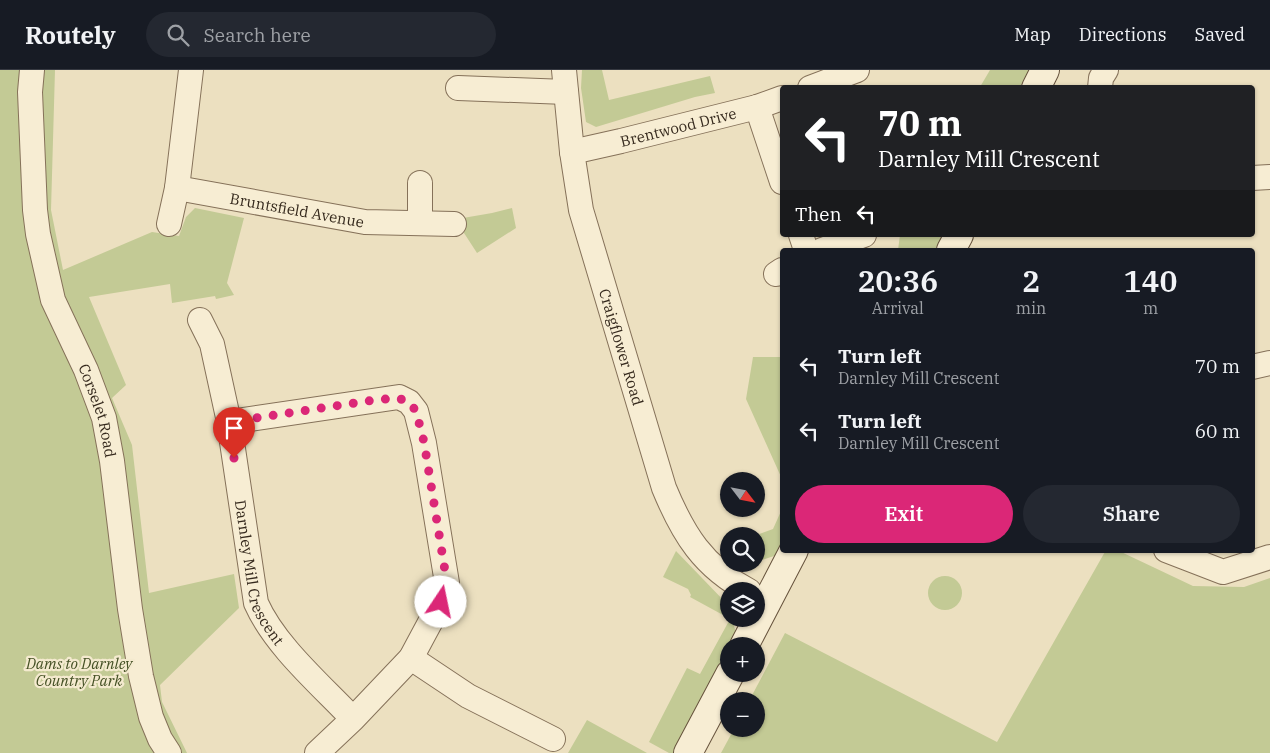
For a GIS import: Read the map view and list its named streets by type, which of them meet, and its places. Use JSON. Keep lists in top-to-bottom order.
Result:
{
  "streets": {
    "street": [
      "Brentwood Drive",
      "Bruntsfield Avenue",
      "Craigflower Road",
      "Corselet Road",
      "Darnley Mill Crescent"
    ]
  },
  "crossings": [
    ["Brentwood Drive", "Craigflower Road"]
  ],
  "parks": ["Dams to Darnley Country Park"],
  "north": "bottom right",
  "page": {
    "header": "Routely",
    "search": "Search here",
    "nav": ["Map", "Directions", "Saved"],
    "turn": ["70 m", "Darnley Mill Crescent"],
    "then": "Then",
    "eta": [
      "20:36",
      "Arrival",
      "2",
      "min",
      "140",
      "m"
    ],
    "list": [
      {
        "name": "Turn left",
        "note": "Darnley Mill Crescent",
        "value": "70 m"
      },
      {
        "name": "Turn left",
        "note": "Darnley Mill Crescent",
        "value": "60 m"
      }
    ],
    "map_buttons": ["+", "−"],
    "buttons": ["Exit", "Share"]
  }
}
